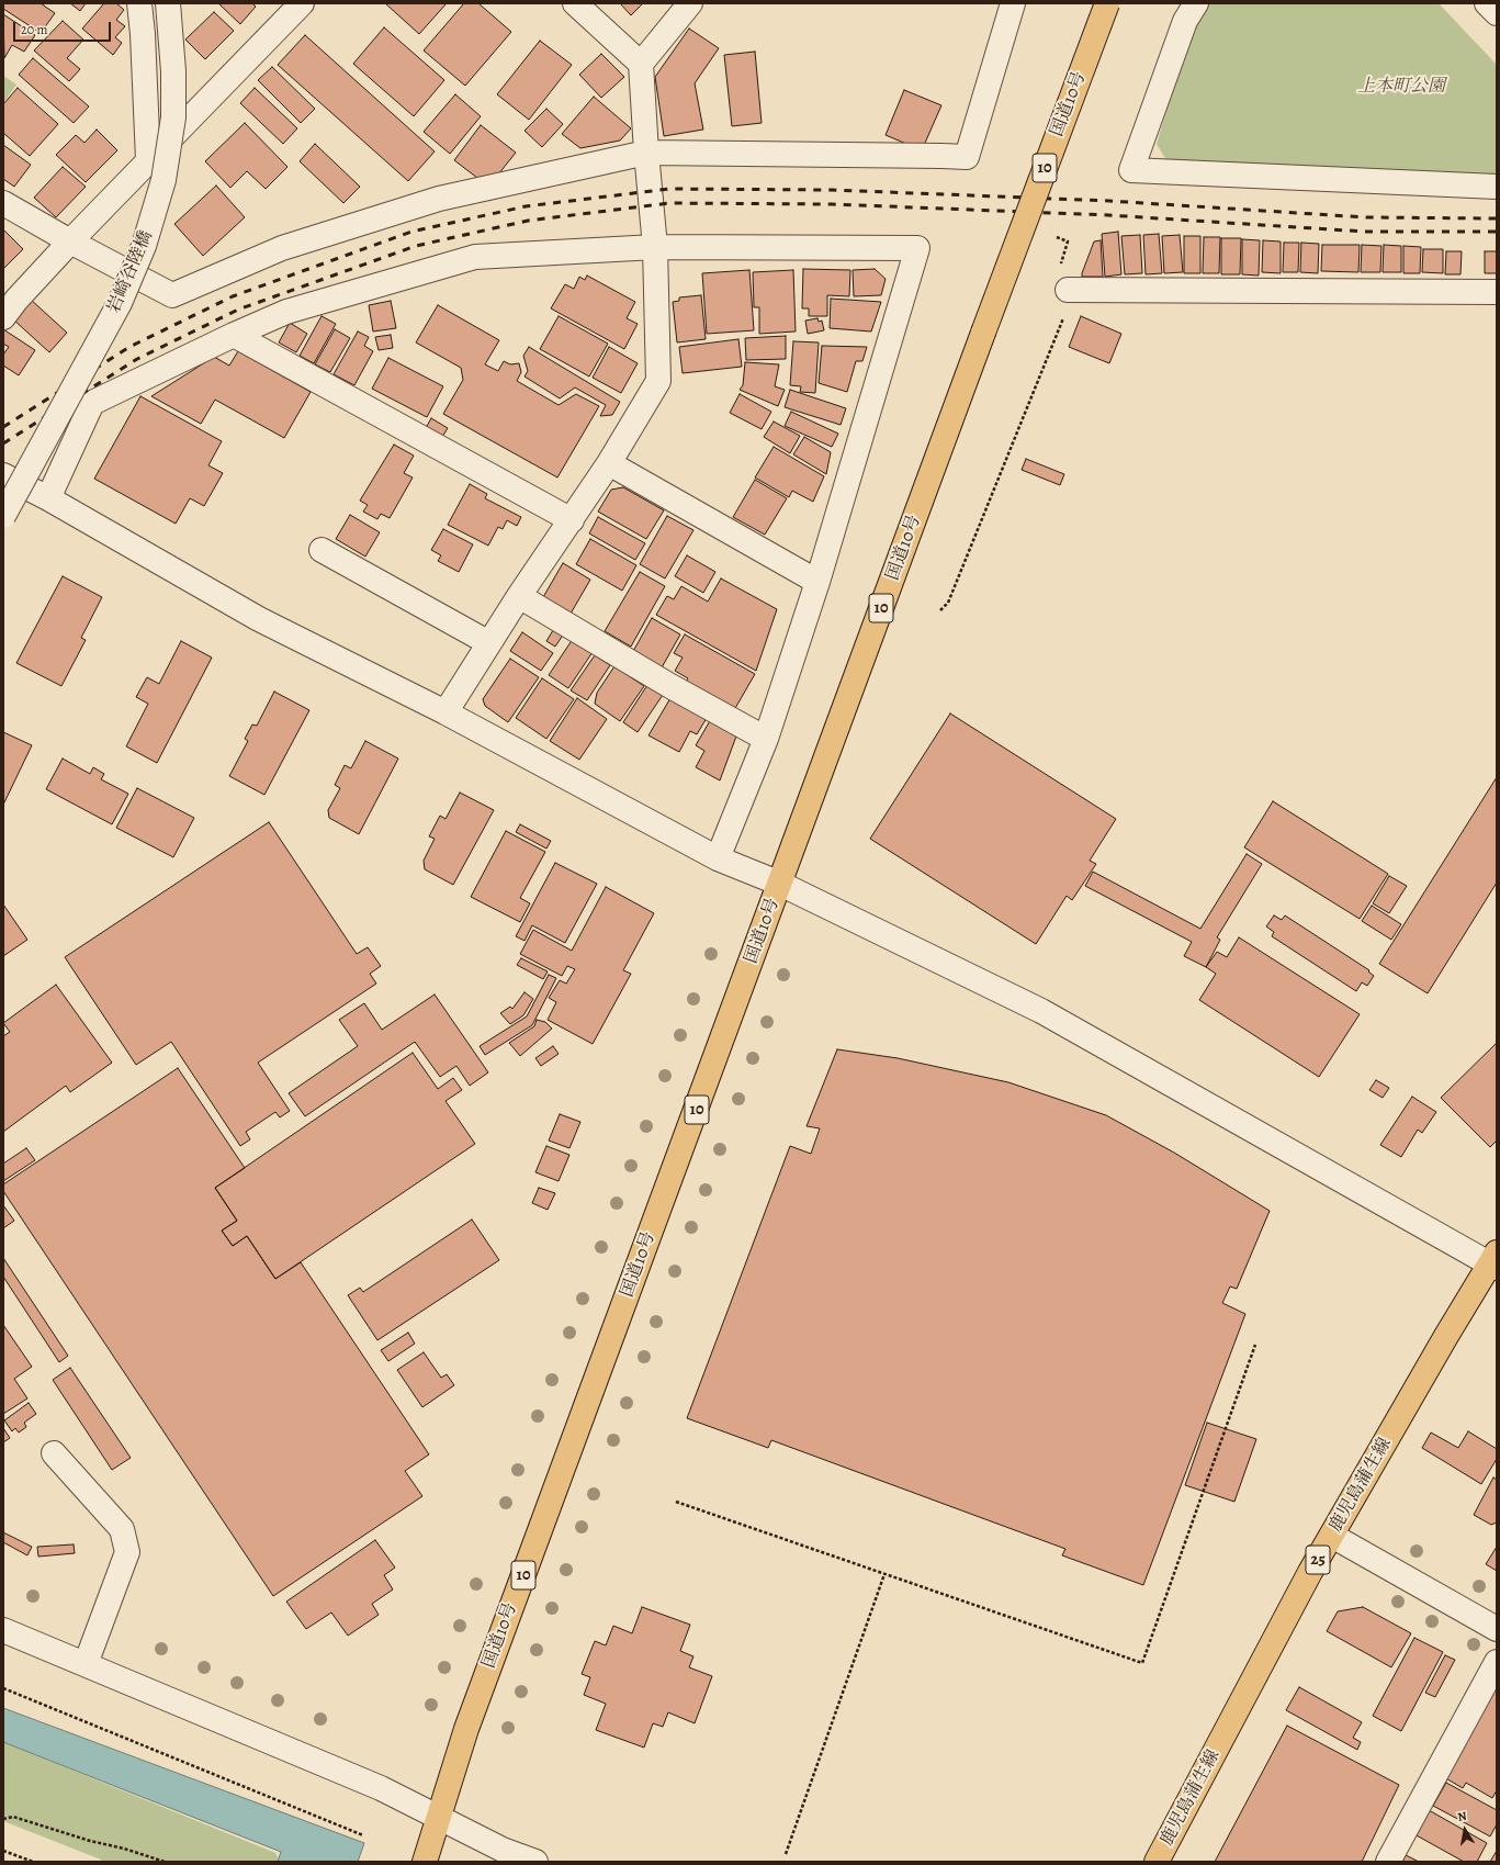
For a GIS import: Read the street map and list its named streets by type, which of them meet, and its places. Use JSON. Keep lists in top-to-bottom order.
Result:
{
  "streets": {
    "main road": [
      "国道10号",
      "10",
      "鹿児島蒲生線",
      "25"
    ],
    "street": ["岩崎谷陸橋"]
  },
  "parks": ["上本町公園"],
  "scale_bar": "20 m",
  "north": "top"
}
